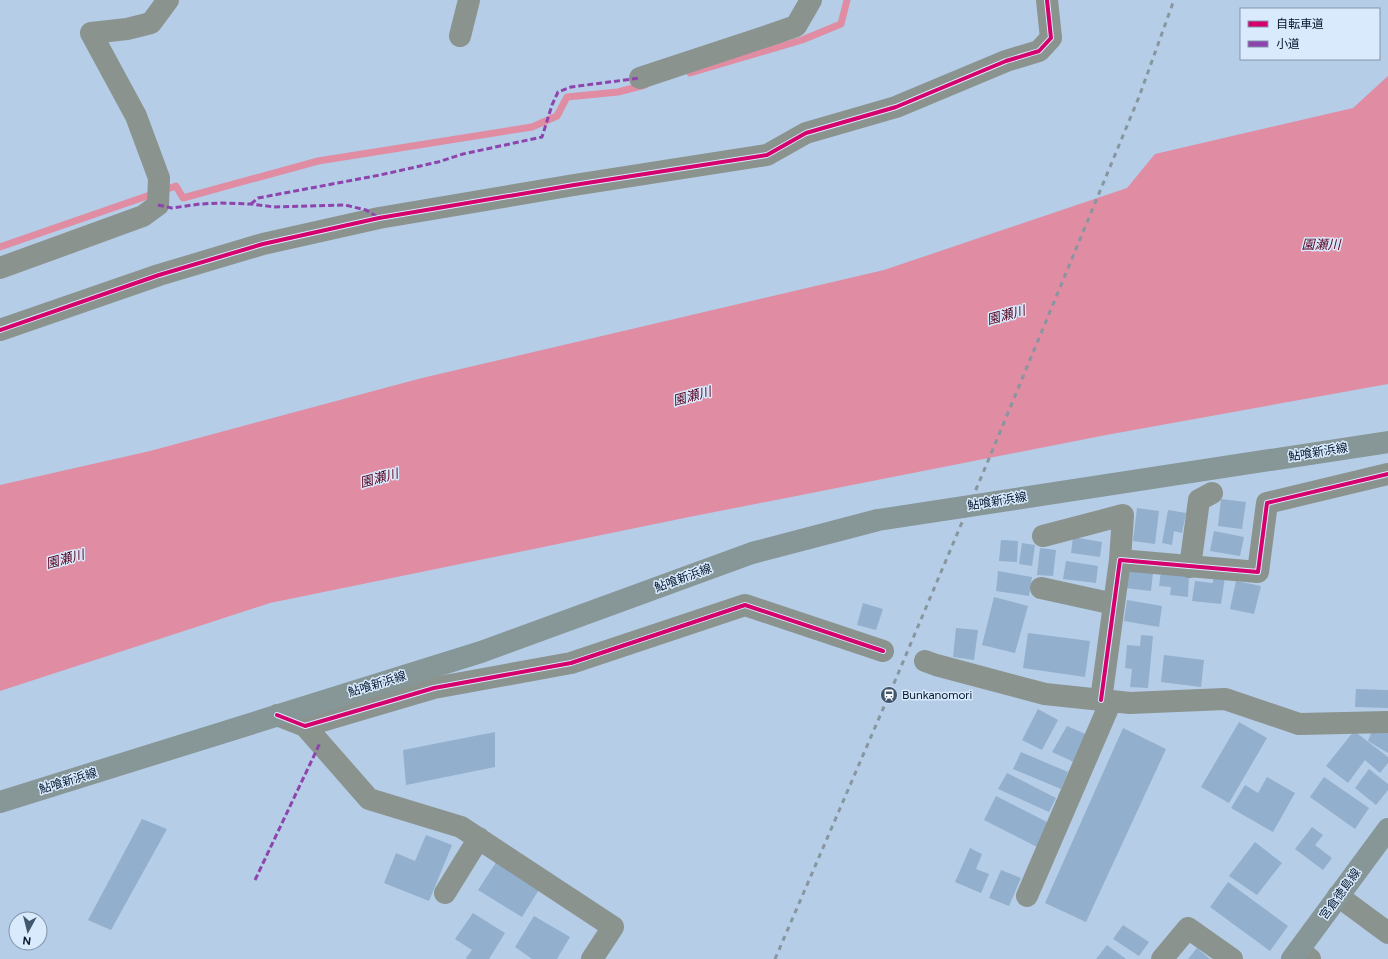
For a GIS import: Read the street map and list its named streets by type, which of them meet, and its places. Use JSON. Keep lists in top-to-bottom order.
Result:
{
  "streets": {
    "main road": ["鮎喰新浜線", "宮倉徳島線"]
  },
  "water": ["園瀬川"],
  "places": {
    "station": ["Bunkanomori"]
  },
  "legend": ["自転車道", "小道"],
  "north": "bottom"
}
